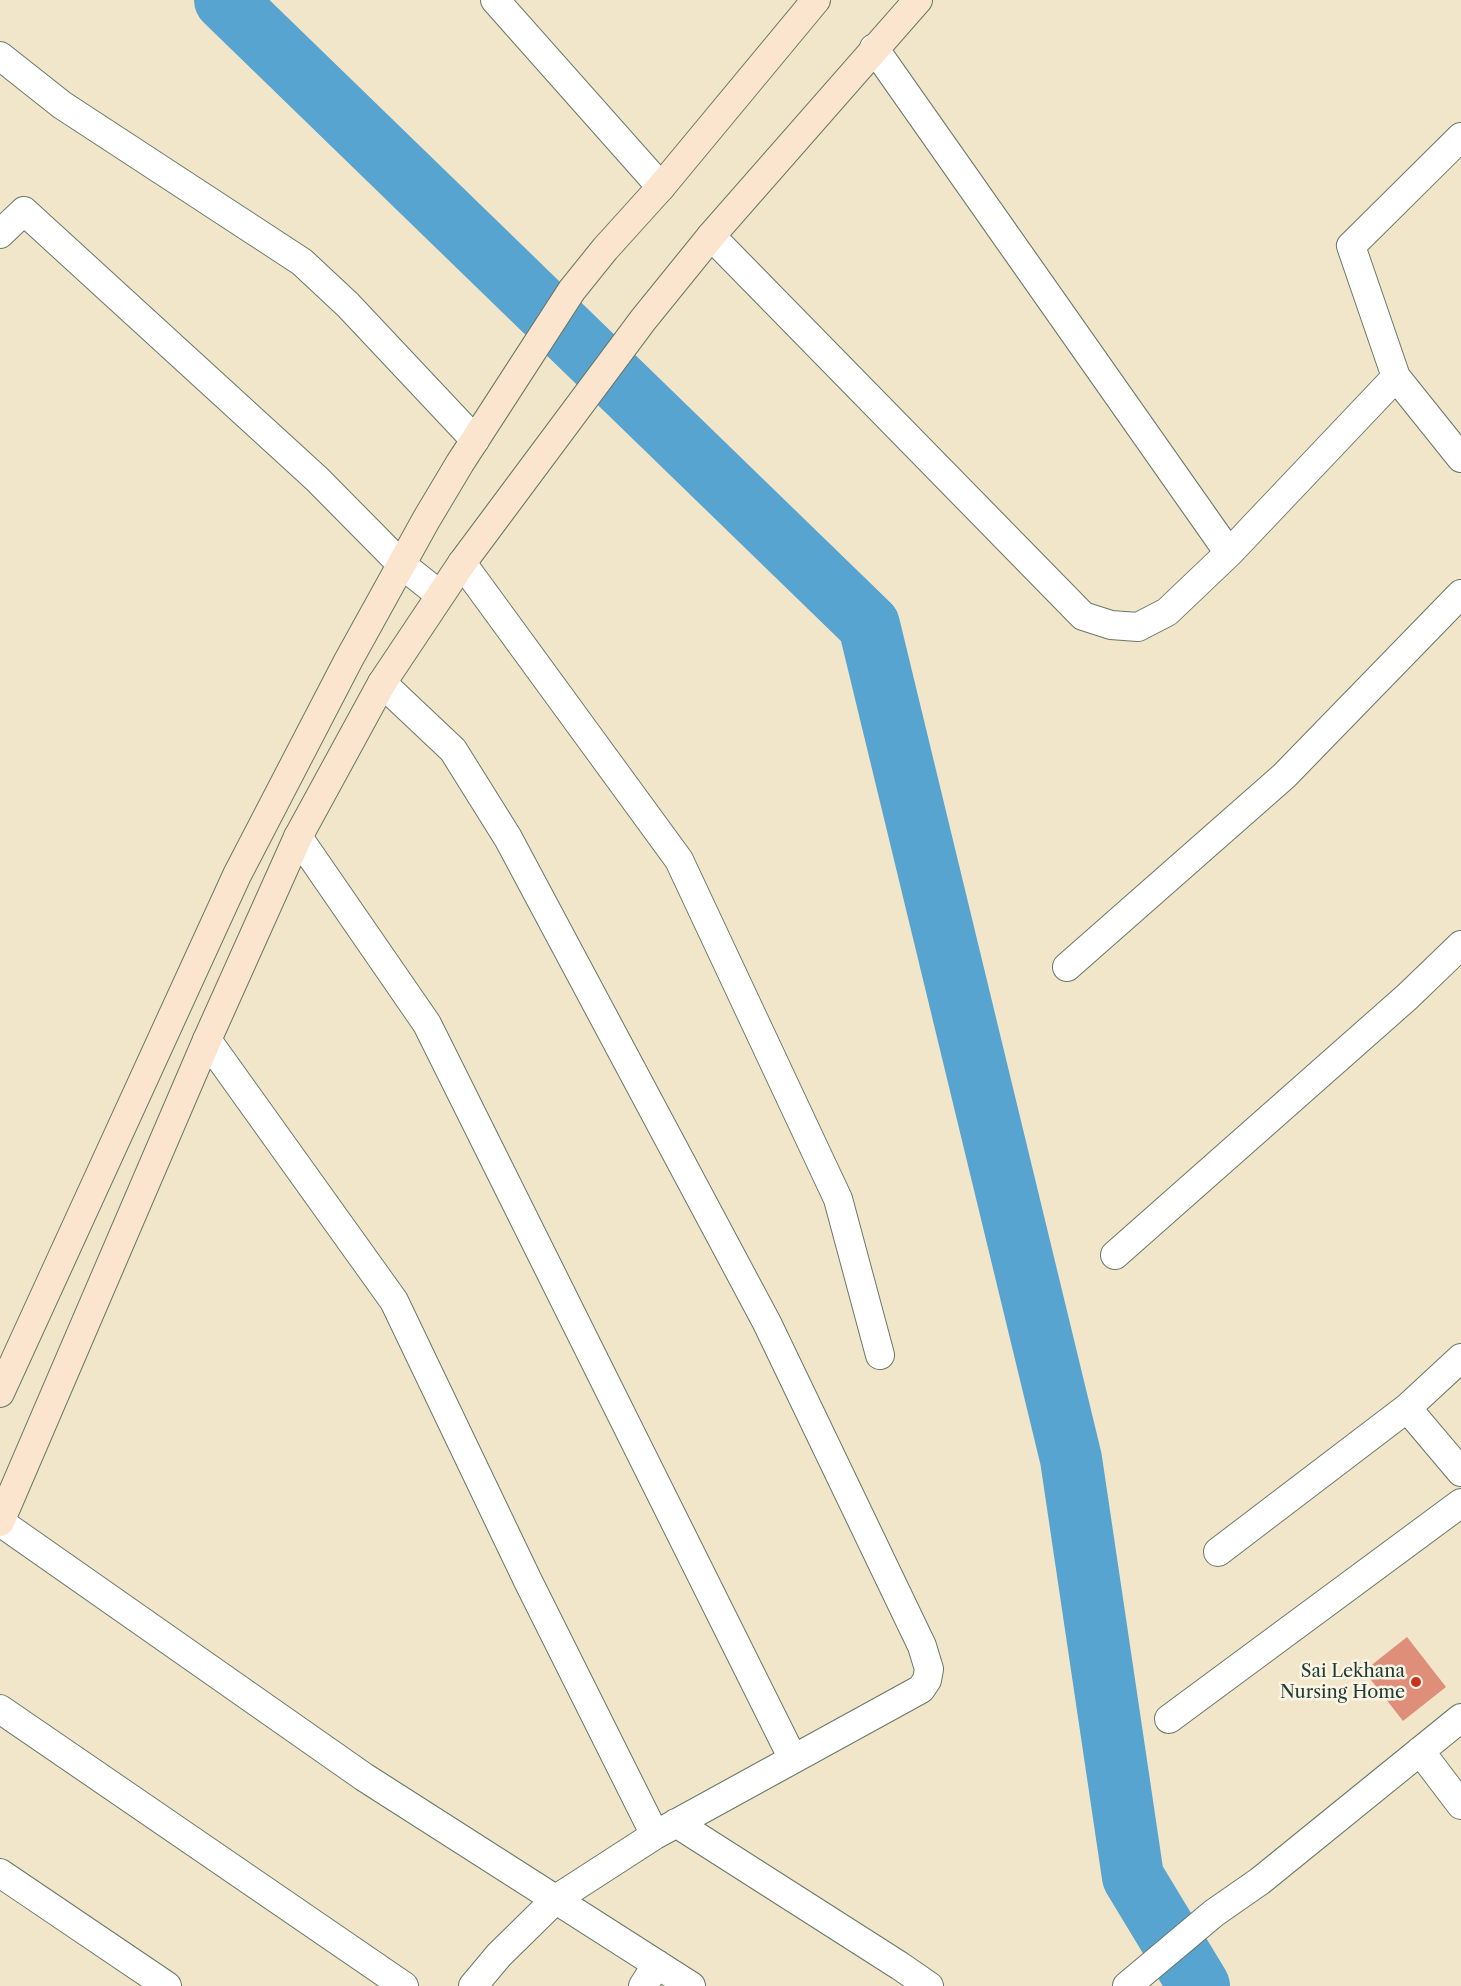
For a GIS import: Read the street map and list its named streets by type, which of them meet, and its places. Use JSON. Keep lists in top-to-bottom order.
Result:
{
  "places": ["Sai Lekhana Nursing Home"]
}
